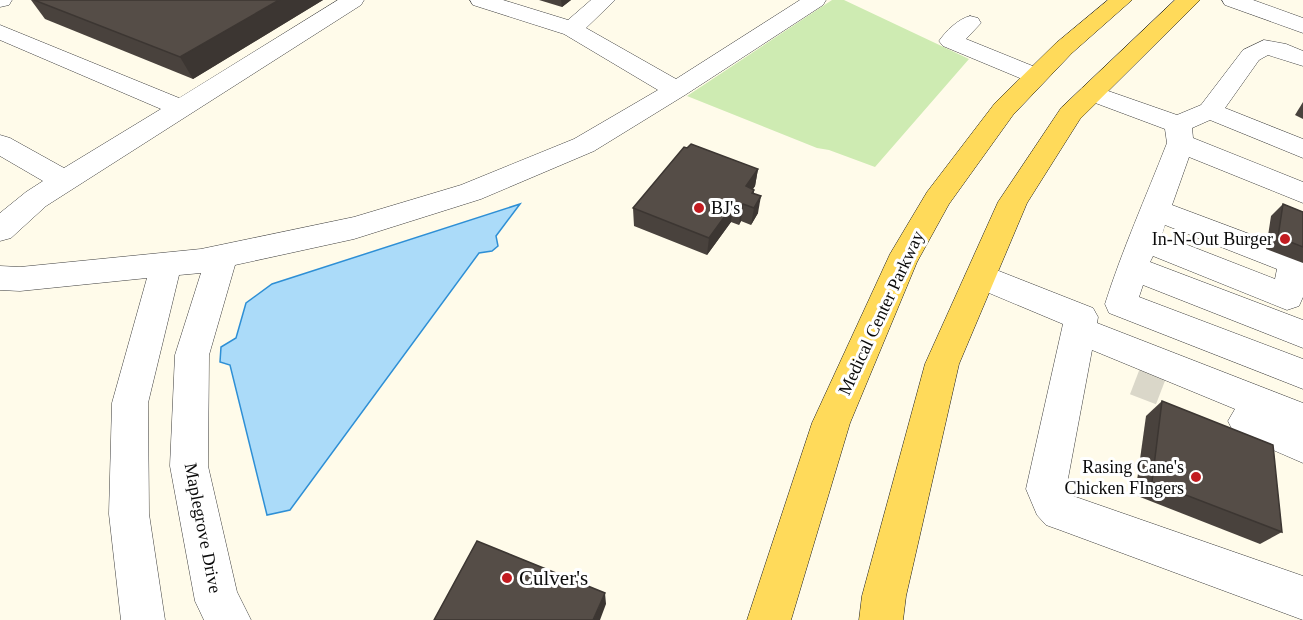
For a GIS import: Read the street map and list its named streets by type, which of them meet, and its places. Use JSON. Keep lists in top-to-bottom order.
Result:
{
  "streets": {
    "main road": ["Medical Center Parkway"],
    "lane": ["Maplegrove Drive"]
  },
  "places": [
    "BJ's",
    "In-N-Out Burger",
    "Rasing Cane's Chicken FIngers",
    "Culver's"
  ]
}
